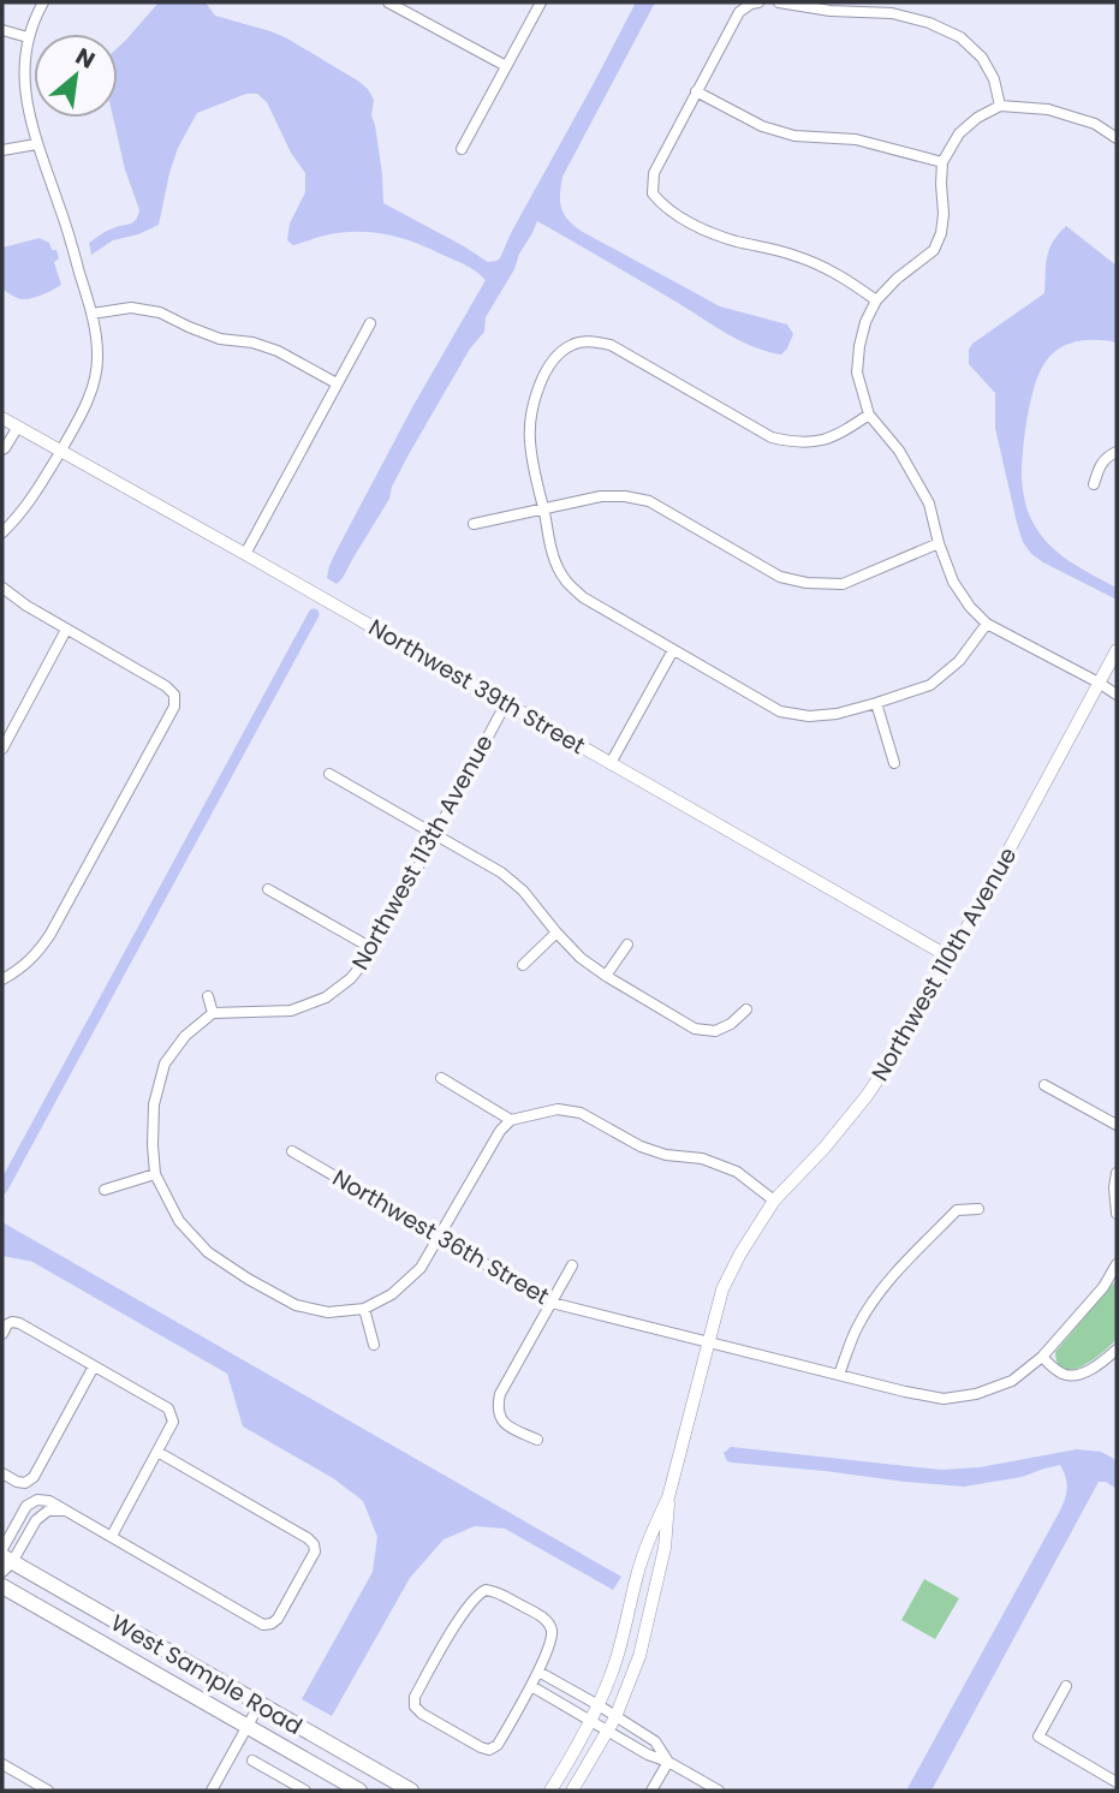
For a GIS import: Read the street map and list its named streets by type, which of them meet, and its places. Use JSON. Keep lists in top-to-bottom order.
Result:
{
  "streets": {
    "main road": ["West Sample Road"],
    "street": [
      "Northwest 39th Street",
      "Northwest 113th Avenue",
      "Northwest 110th Avenue",
      "Northwest 36th Street"
    ]
  },
  "crossings": [
    ["Northwest 39th Street", "Northwest 113th Avenue"],
    ["Northwest 39th Street", "Northwest 110th Avenue"],
    ["Northwest 110th Avenue", "Northwest 36th Street"]
  ],
  "north": "top right"
}
